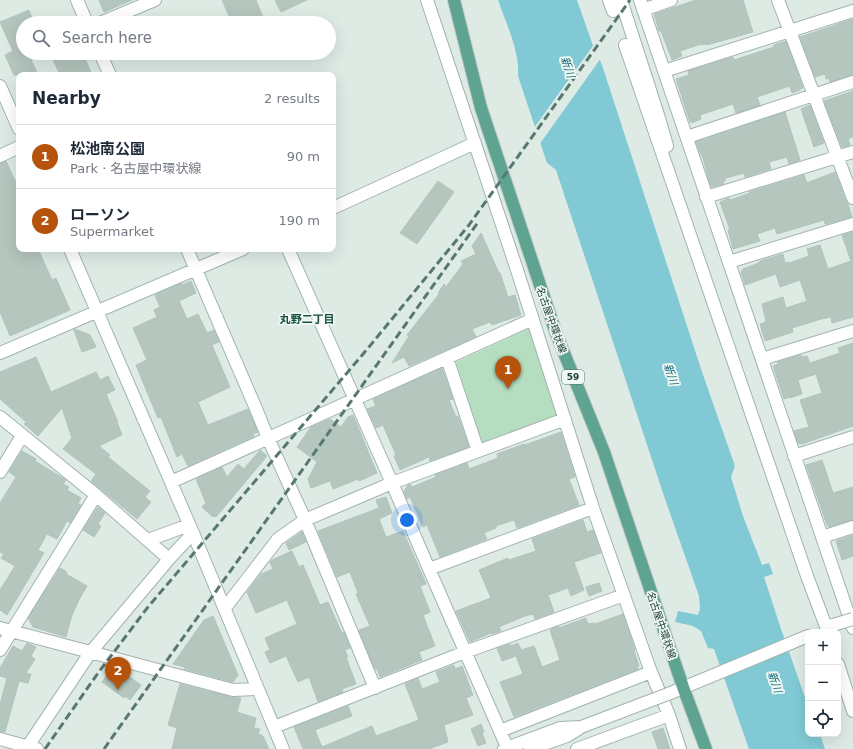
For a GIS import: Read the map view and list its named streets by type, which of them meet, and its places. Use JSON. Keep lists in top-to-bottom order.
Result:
{
  "streets": {
    "main road": ["名古屋中環状線", "59"]
  },
  "districts": ["丸野二丁目"],
  "water": ["新川"],
  "page": {
    "search": "Search here",
    "heading": ["Nearby", "2 results"],
    "list": [
      {
        "mark": "1",
        "name": "松池南公園",
        "note": "Park · 名古屋中環状線",
        "value": "90 m"
      },
      {
        "mark": "2",
        "name": "ローソン",
        "note": "Supermarket",
        "value": "190 m"
      }
    ],
    "pins": ["1", "2"],
    "map_buttons": ["+", "−"]
  }
}
